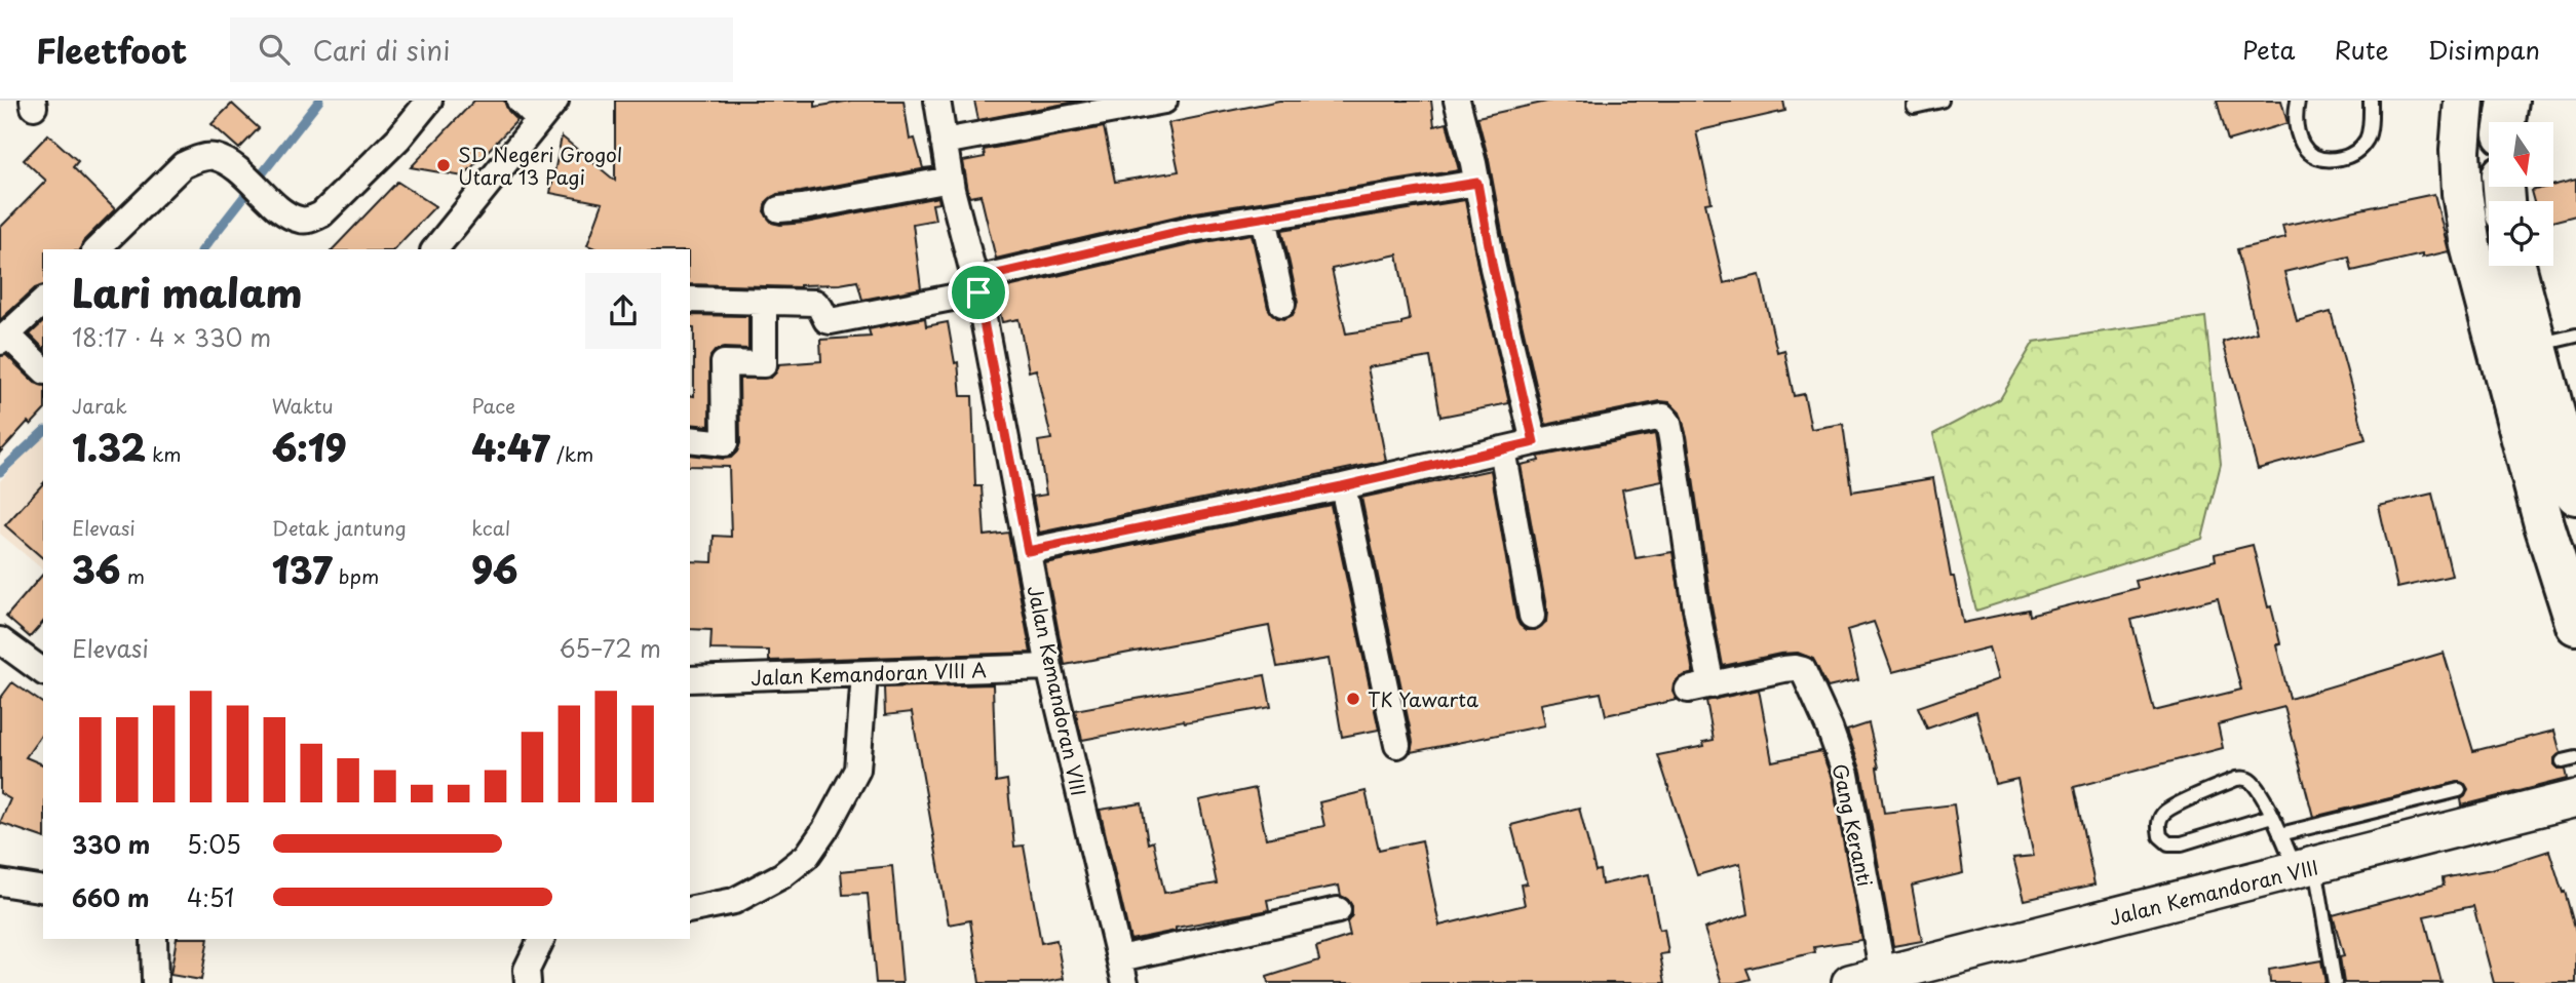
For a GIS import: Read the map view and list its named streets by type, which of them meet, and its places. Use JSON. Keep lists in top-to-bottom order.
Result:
{
  "streets": {
    "street": ["Jalan Kemandoran VIII A", "Jalan Kemandoran VIII", "Gang Keranti"]
  },
  "crossings": [
    ["Jalan Kemandoran VIII A", "Jalan Kemandoran VIII"],
    ["Jalan Kemandoran VIII", "Gang Keranti"]
  ],
  "places": ["SD Negeri Grogol Utara 13 Pagi", "TK Yawarta"],
  "north": "bottom",
  "page": {
    "header": "Fleetfoot",
    "search": "Cari di sini",
    "nav": ["Peta", "Rute", "Disimpan"],
    "heading": ["Lari malam", "18:17 · 4 × 330 m"],
    "stats": [
      ["Jarak", "1.32 km"],
      ["Waktu", "6:19"],
      ["Pace", "4:47 /km"],
      ["Elevasi", "36 m"],
      ["Detak jantung", "137 bpm"],
      ["kcal", "96"]
    ],
    "chart": ["Elevasi", "65–72 m"],
    "list": [
      {
        "name": "330 m",
        "note": "5:05"
      },
      {
        "name": "660 m",
        "note": "4:51"
      }
    ]
  }
}
